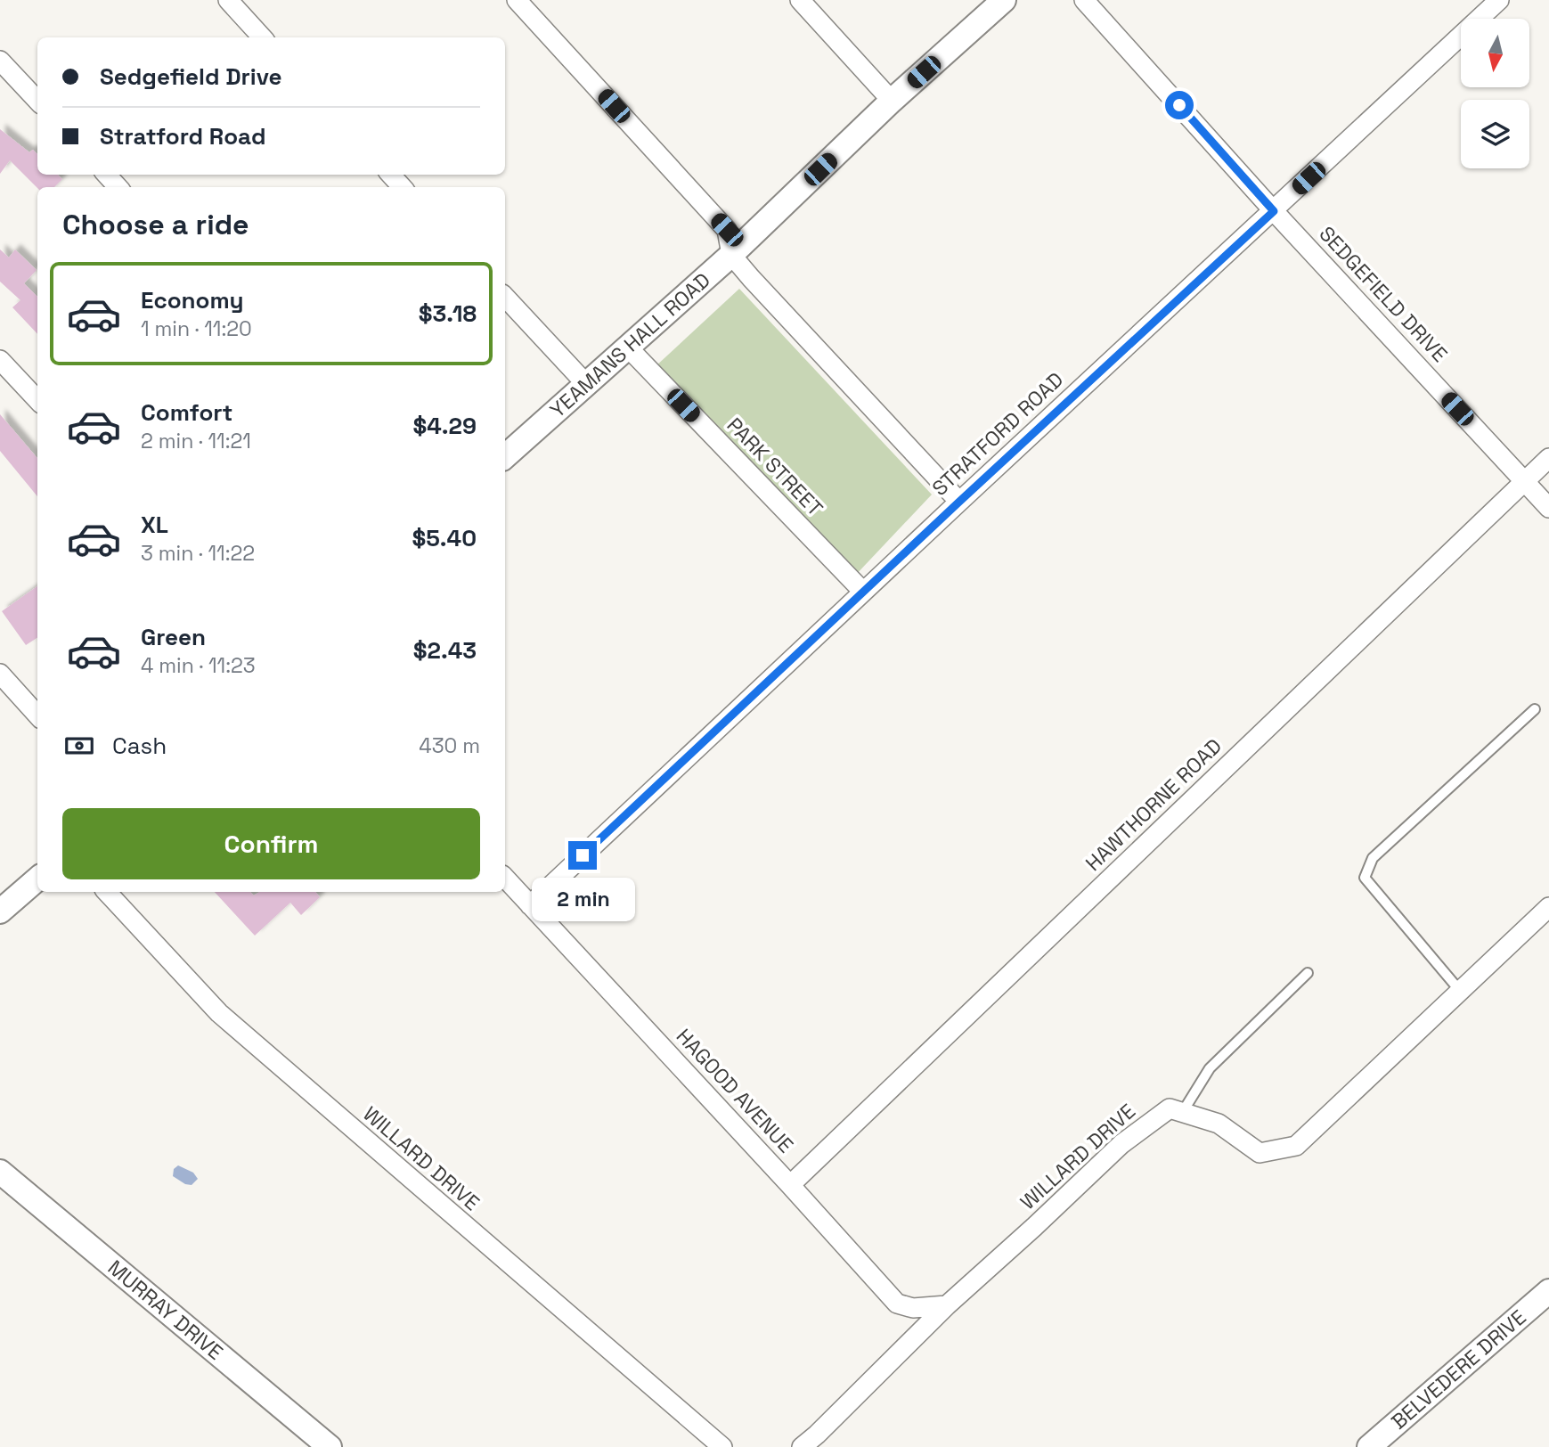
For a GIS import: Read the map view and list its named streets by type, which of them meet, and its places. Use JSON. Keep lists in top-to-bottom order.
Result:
{
  "streets": {
    "street": [
      "SEDGEFIELD DRIVE",
      "YEAMANS HALL ROAD",
      "STRATFORD ROAD",
      "PARK STREET",
      "HAWTHORNE ROAD",
      "HAGOOD AVENUE",
      "WILLARD DRIVE",
      "MURRAY DRIVE",
      "BELVEDERE DRIVE"
    ]
  },
  "crossings": [
    ["SEDGEFIELD DRIVE", "STRATFORD ROAD"],
    ["SEDGEFIELD DRIVE", "HAWTHORNE ROAD"],
    ["YEAMANS HALL ROAD", "PARK STREET"],
    ["STRATFORD ROAD", "PARK STREET"],
    ["STRATFORD ROAD", "HAGOOD AVENUE"],
    ["HAWTHORNE ROAD", "HAGOOD AVENUE"],
    ["HAGOOD AVENUE", "WILLARD DRIVE"]
  ],
  "north": "bottom",
  "page": {
    "banner": ["Sedgefield Drive", "Stratford Road"],
    "heading": "Choose a ride",
    "list": [
      {
        "name": "Economy",
        "note": "1 min · 11:20",
        "value": "$3.18"
      },
      {
        "name": "Comfort",
        "note": "2 min · 11:21",
        "value": "$4.29"
      },
      {
        "name": "XL",
        "note": "3 min · 11:22",
        "value": "$5.40"
      },
      {
        "name": "Green",
        "note": "4 min · 11:23",
        "value": "$2.43"
      }
    ],
    "pay": ["Cash", "430 m"],
    "buttons": "Confirm",
    "bubble": "2 min"
  }
}
